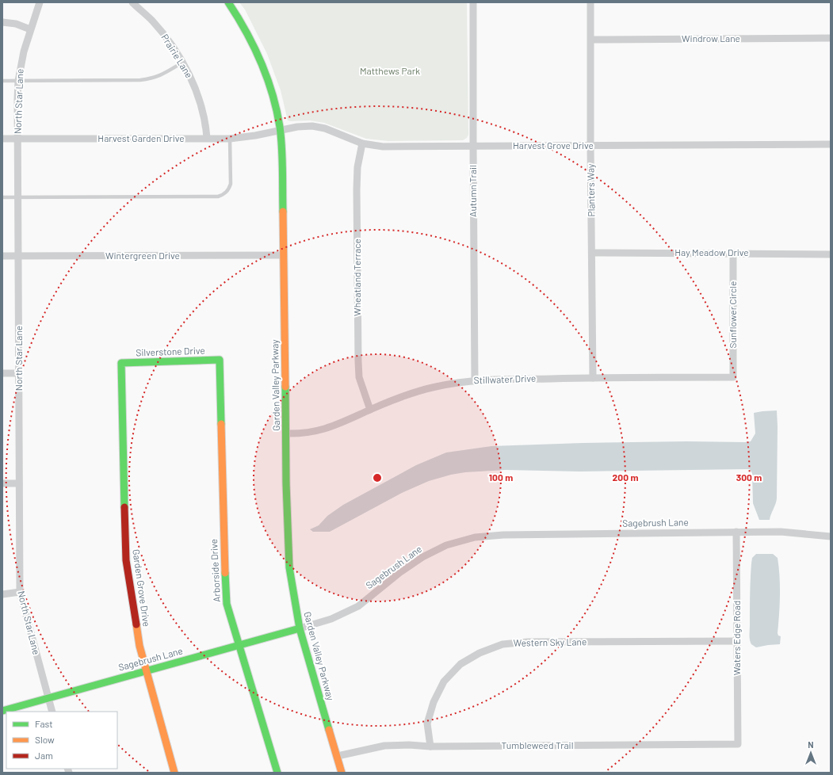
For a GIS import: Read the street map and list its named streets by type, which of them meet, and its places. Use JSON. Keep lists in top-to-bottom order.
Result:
{
  "streets": {
    "street": [
      "Windrow Lane",
      "Prairie Lane",
      "North Star Lane",
      "Harvest Garden Drive",
      "Harvest Grove Drive",
      "Planters Way",
      "Autumn Trail",
      "Hay Meadow Drive",
      "Wintergreen Drive",
      "Wheatland Terrace",
      "Sunflower Circle",
      "Silverstone Drive",
      "Stillwater Drive",
      "Garden Valley Parkway",
      "Sagebrush Lane",
      "Arborside Drive",
      "Garden Grove Drive",
      "Waters Edge Road",
      "Western Sky Lane",
      "Tumbleweed Trail"
    ]
  },
  "crossings": [
    ["Windrow Lane", "Planters Way"],
    ["Prairie Lane", "Harvest Garden Drive"],
    ["North Star Lane", "Harvest Garden Drive"],
    ["North Star Lane", "Wintergreen Drive"],
    ["North Star Lane", "Sagebrush Lane"],
    ["Harvest Garden Drive", "Harvest Grove Drive"],
    ["Harvest Garden Drive", "Garden Valley Parkway"],
    ["Harvest Grove Drive", "Planters Way"],
    ["Harvest Grove Drive", "Autumn Trail"],
    ["Harvest Grove Drive", "Wheatland Terrace"],
    ["Harvest Grove Drive", "Garden Valley Parkway"],
    ["Planters Way", "Hay Meadow Drive"],
    ["Planters Way", "Stillwater Drive"],
    ["Autumn Trail", "Stillwater Drive"],
    ["Hay Meadow Drive", "Sunflower Circle"],
    ["Wintergreen Drive", "Garden Valley Parkway"],
    ["Wheatland Terrace", "Stillwater Drive"],
    ["Sunflower Circle", "Stillwater Drive"],
    ["Silverstone Drive", "Arborside Drive"],
    ["Silverstone Drive", "Garden Grove Drive"],
    ["Stillwater Drive", "Garden Valley Parkway"],
    ["Garden Valley Parkway", "Sagebrush Lane"],
    ["Garden Valley Parkway", "Tumbleweed Trail"],
    ["Sagebrush Lane", "Arborside Drive"],
    ["Sagebrush Lane", "Garden Grove Drive"],
    ["Sagebrush Lane", "Waters Edge Road"],
    ["Waters Edge Road", "Western Sky Lane"],
    ["Waters Edge Road", "Tumbleweed Trail"],
    ["Western Sky Lane", "Tumbleweed Trail"]
  ],
  "parks": ["Matthews Park"],
  "legend": ["Fast", "Slow", "Jam"],
  "north": "top",
  "rings": ["100 m", "200 m", "300 m"]
}
